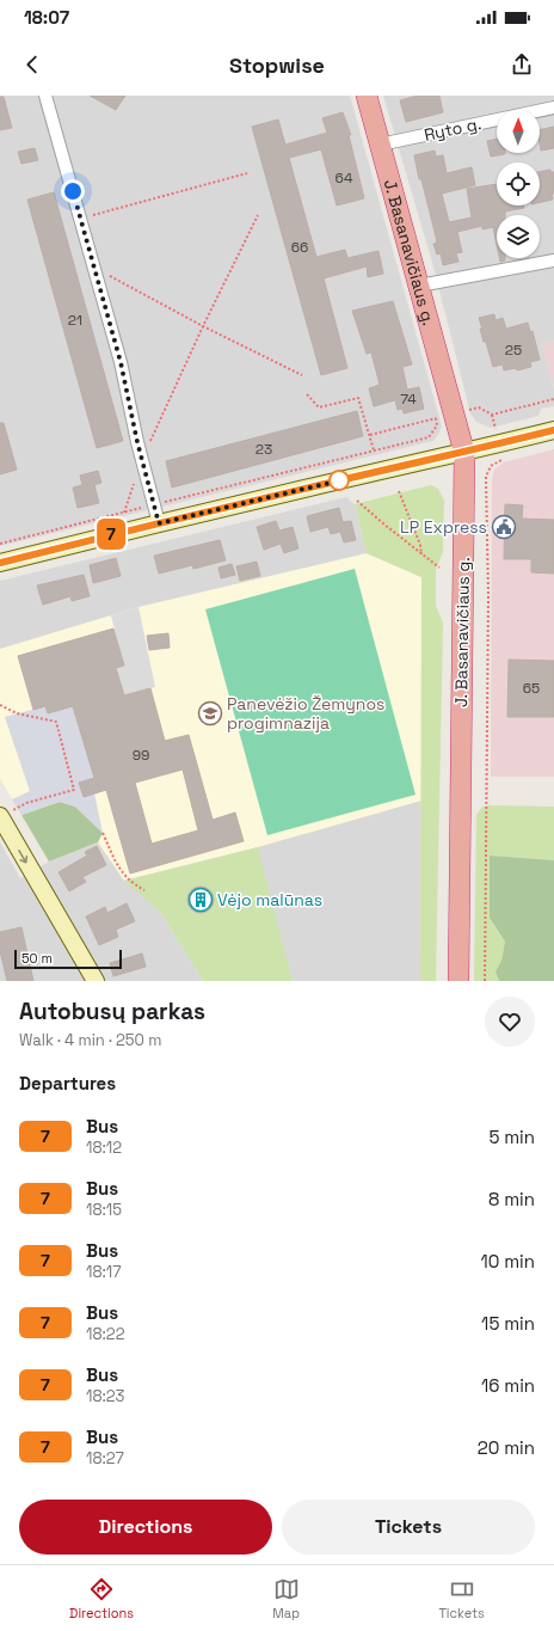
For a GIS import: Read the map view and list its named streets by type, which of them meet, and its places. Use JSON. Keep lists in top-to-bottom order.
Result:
{
  "streets": {
    "highway": ["J. Basanavičiaus g."],
    "street": ["Ryto g."]
  },
  "crossings": [
    ["Ryto g.", "J. Basanavičiaus g."]
  ],
  "places": {
    "public building": ["LP Express"],
    "school or university": ["Panevėžio Žemynos progimnazija"],
    "building": ["Vėjo malūnas"]
  },
  "lines": ["bus line 7"],
  "house_numbers": [
    "64",
    "66",
    "21",
    "25",
    "74",
    "23",
    "65",
    "99"
  ],
  "scale_bar": "50 m",
  "north": "top",
  "page": {
    "status": "18:07",
    "header": "Stopwise",
    "on_map": "7",
    "scale": "50 m",
    "heading": [
      ["Autobusų parkas", "Walk · 4 min · 250 m"],
      "Departures"
    ],
    "list": [
      {
        "mark": "7",
        "name": "Bus",
        "note": "18:12",
        "value": "5 min"
      },
      {
        "mark": "7",
        "name": "Bus",
        "note": "18:15",
        "value": "8 min"
      },
      {
        "mark": "7",
        "name": "Bus",
        "note": "18:17",
        "value": "10 min"
      },
      {
        "mark": "7",
        "name": "Bus",
        "note": "18:22",
        "value": "15 min"
      },
      {
        "mark": "7",
        "name": "Bus",
        "note": "18:23",
        "value": "16 min"
      },
      {
        "mark": "7",
        "name": "Bus",
        "note": "18:27",
        "value": "20 min"
      }
    ],
    "buttons": ["Directions", "Tickets"],
    "tabs": ["Directions", "Map", "Tickets"]
  }
}
